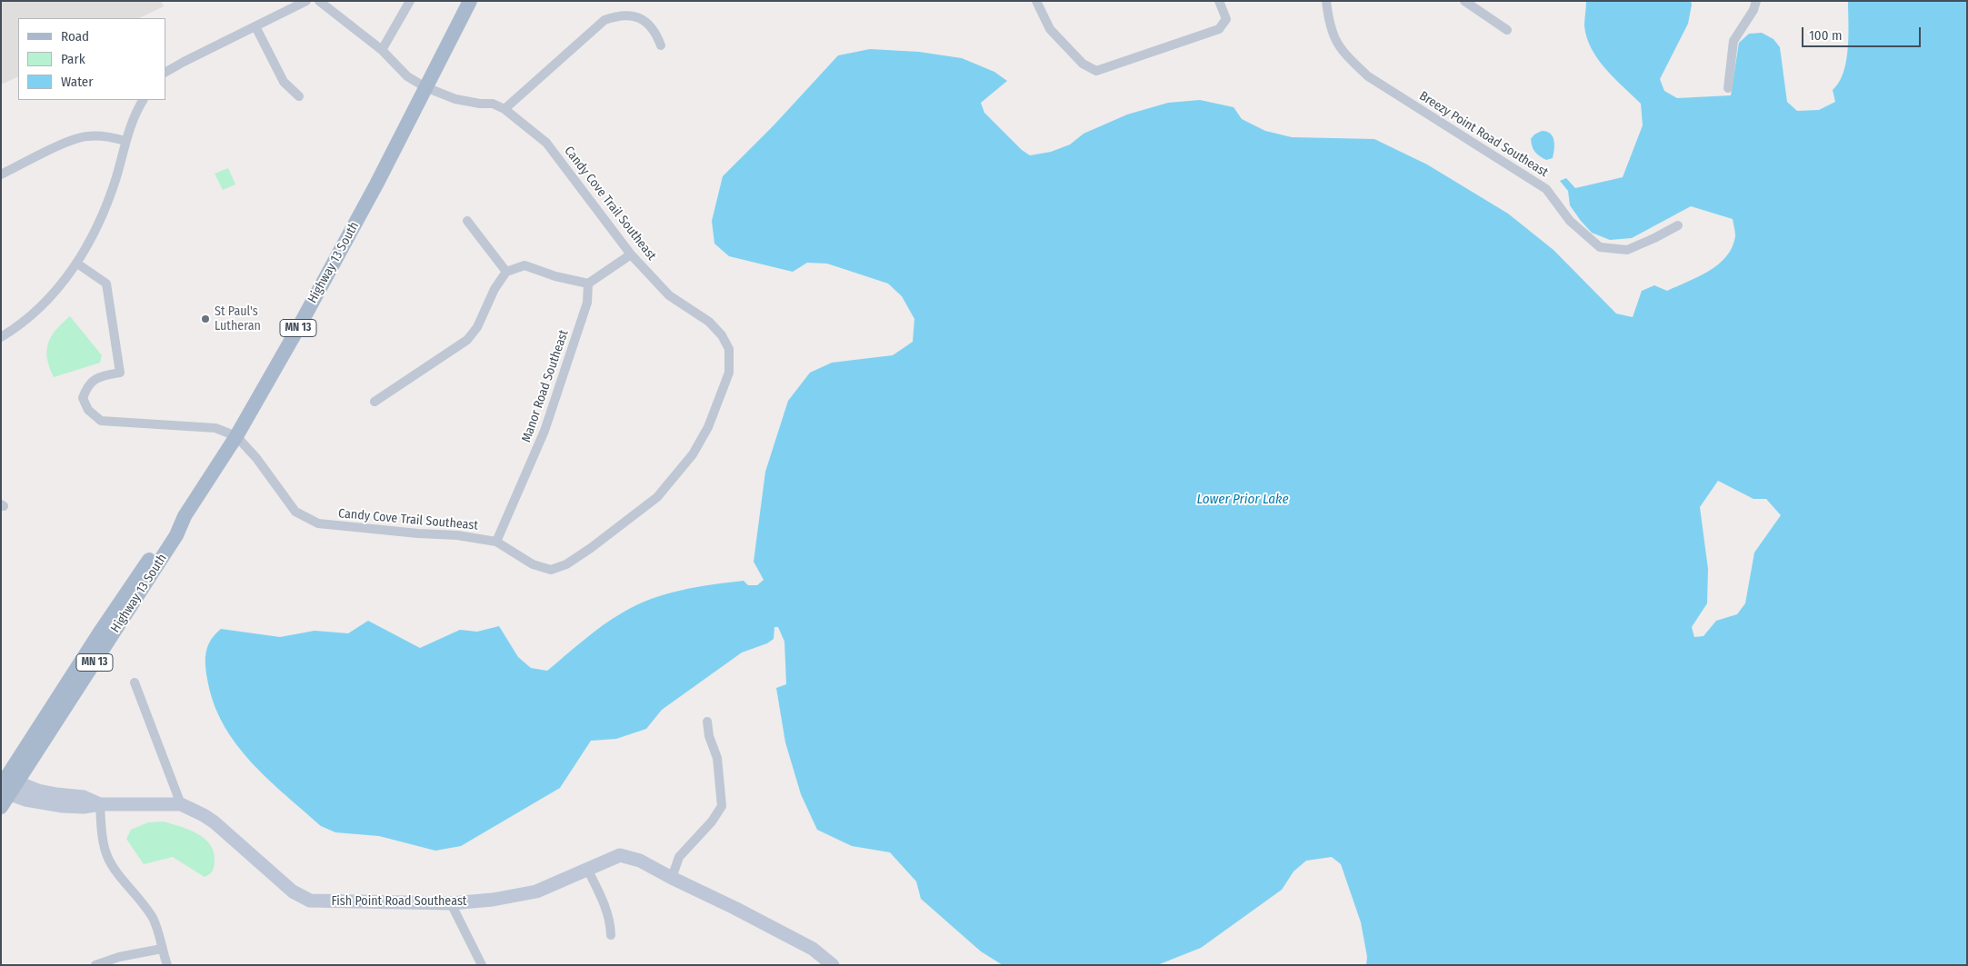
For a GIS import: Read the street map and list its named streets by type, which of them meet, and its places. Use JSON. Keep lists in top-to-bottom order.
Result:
{
  "streets": {
    "main road": ["Highway 13 South", "MN 13"],
    "street": [
      "Breezy Point Road Southeast",
      "Candy Cove Trail Southeast",
      "Manor Road Southeast",
      "Fish Point Road Southeast"
    ]
  },
  "crossings": [
    ["Candy Cove Trail Southeast", "Highway 13 South"],
    ["Candy Cove Trail Southeast", "Manor Road Southeast"],
    ["Highway 13 South", "Fish Point Road Southeast"]
  ],
  "water": ["Lower Prior Lake"],
  "places": ["St Paul's Lutheran"],
  "legend": ["Road", "Park", "Water"],
  "scale_bar": "100 m"
}
